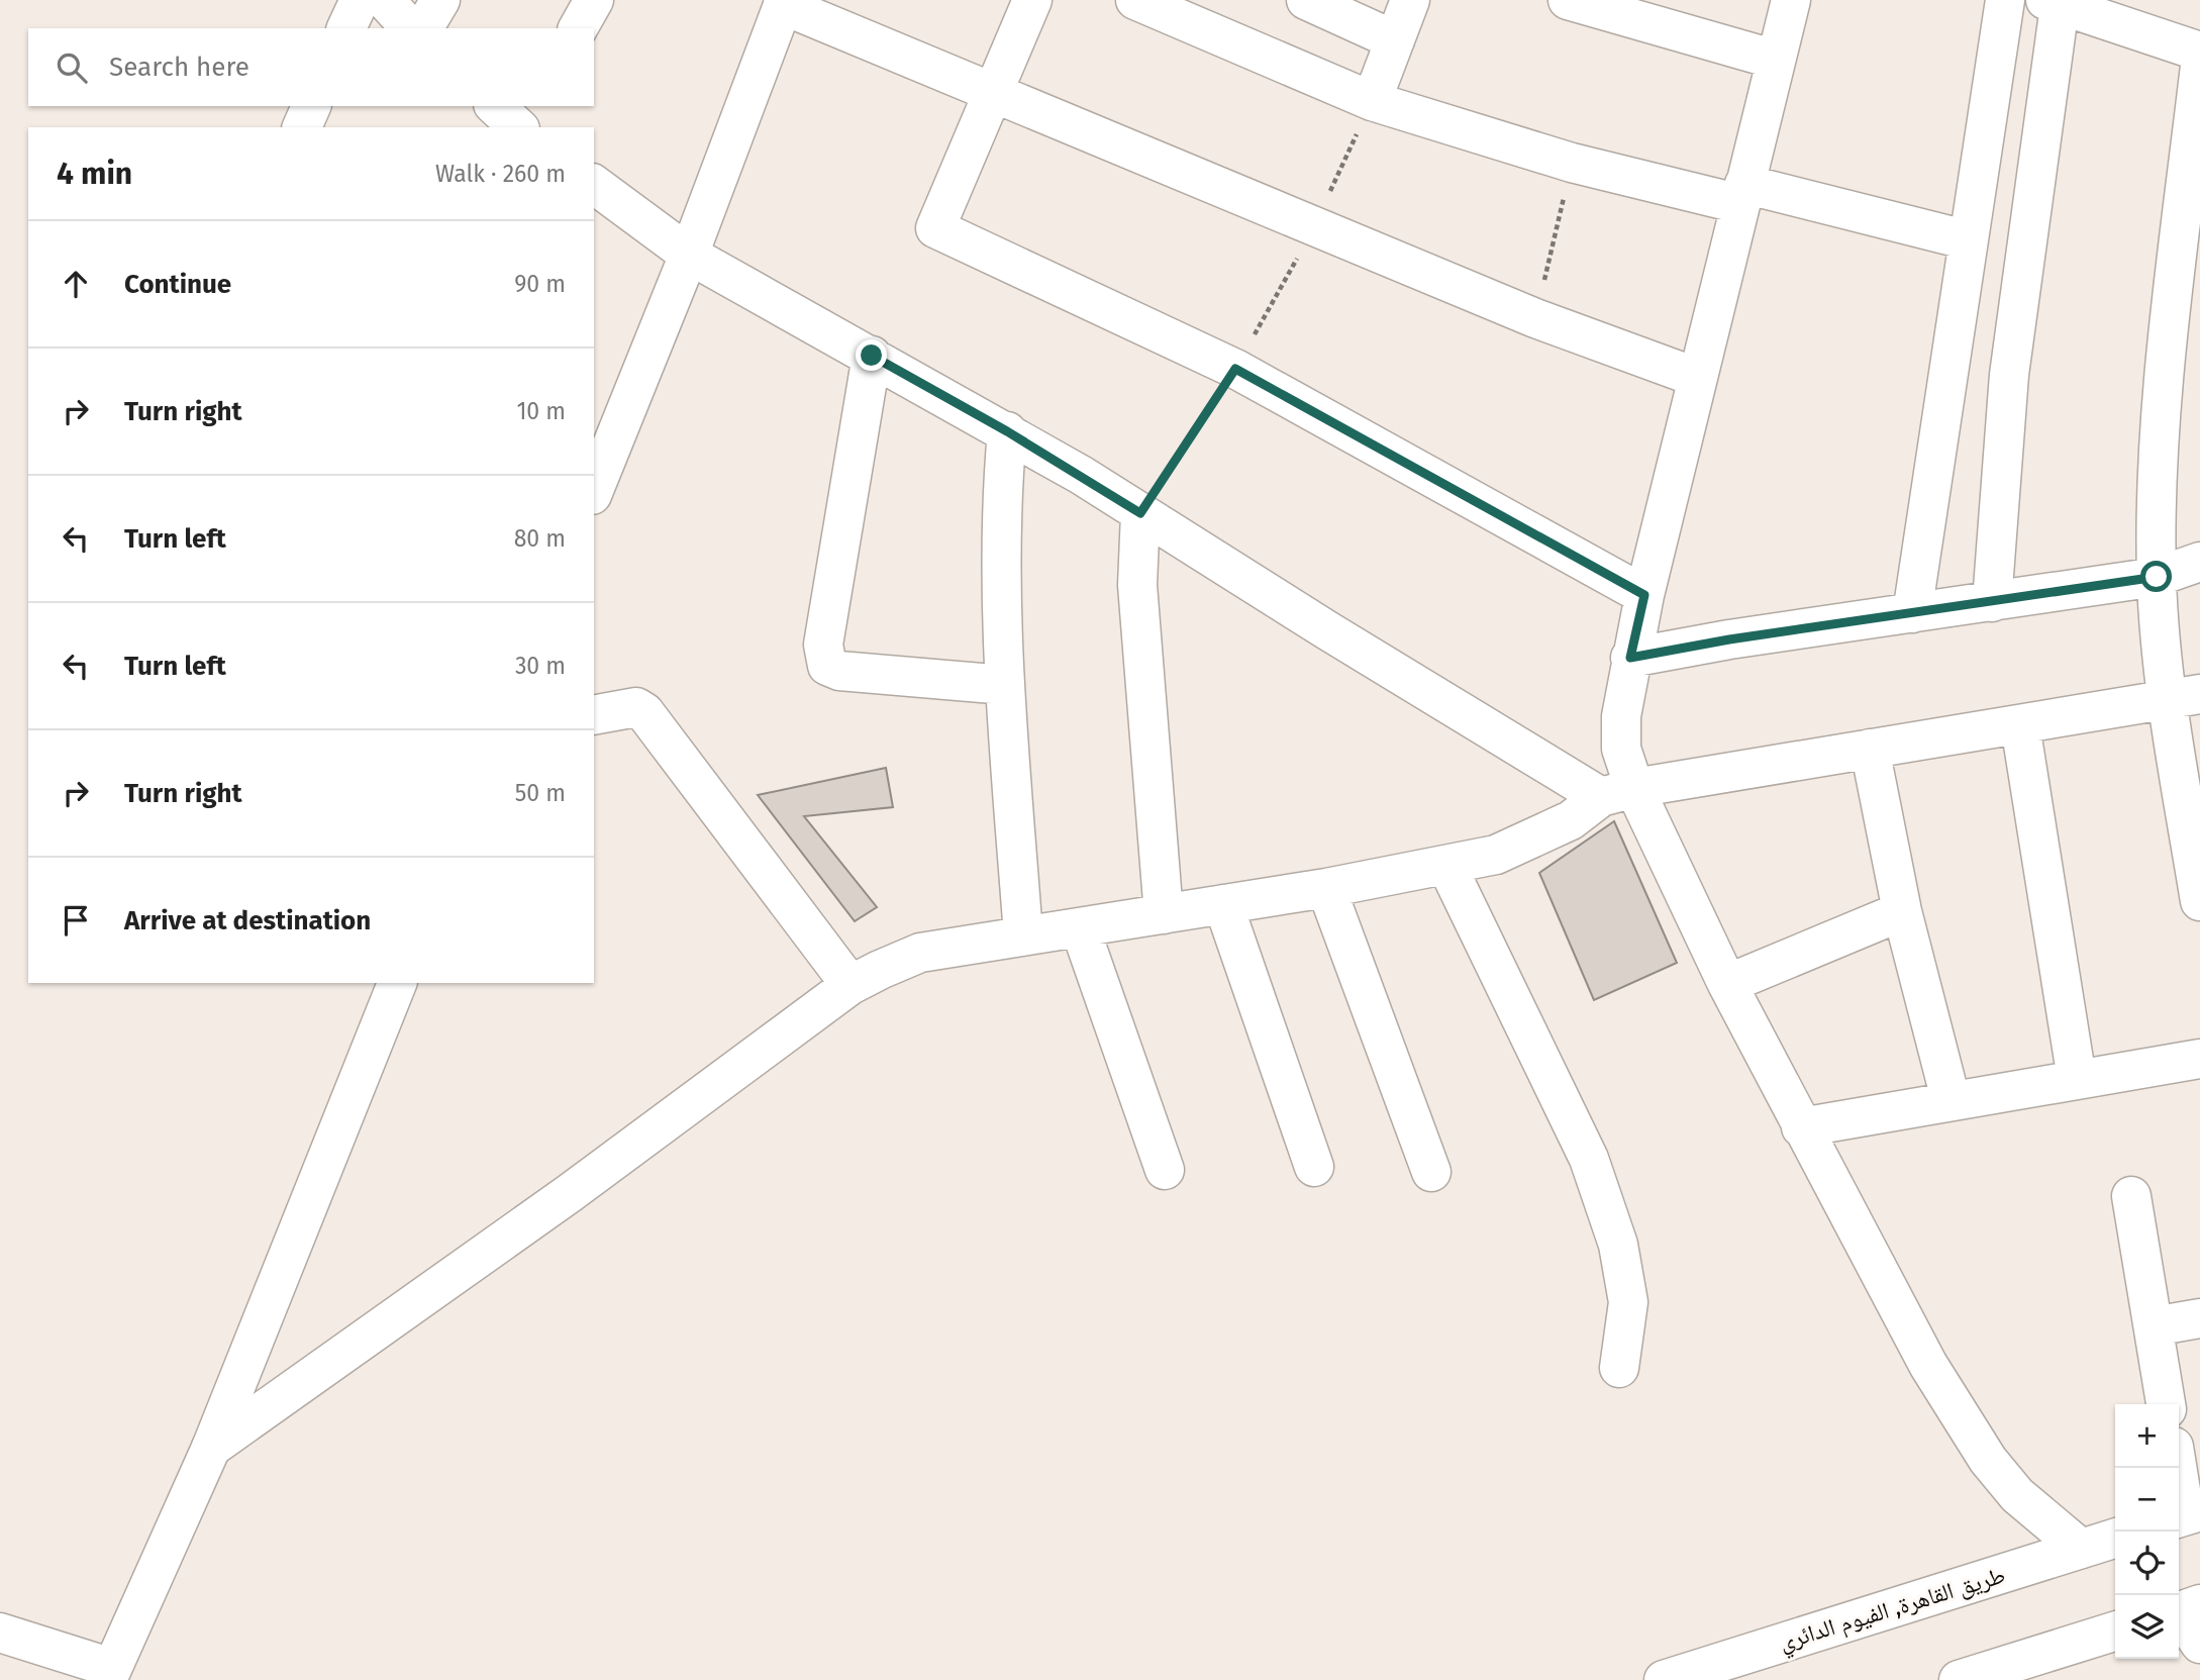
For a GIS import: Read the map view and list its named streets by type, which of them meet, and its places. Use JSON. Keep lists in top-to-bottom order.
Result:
{
  "streets": {
    "main road": ["طريق القاهرة, الفيوم الدائري"]
  },
  "page": {
    "search": "Search here",
    "heading": ["4 min", "Walk · 260 m"],
    "list": [
      ["Continue", "90 m"],
      ["Turn right", "10 m"],
      ["Turn left", "80 m"],
      ["Turn left", "30 m"],
      ["Turn right", "50 m"],
      "Arrive at destination"
    ],
    "map_buttons": ["+", "−"]
  }
}
